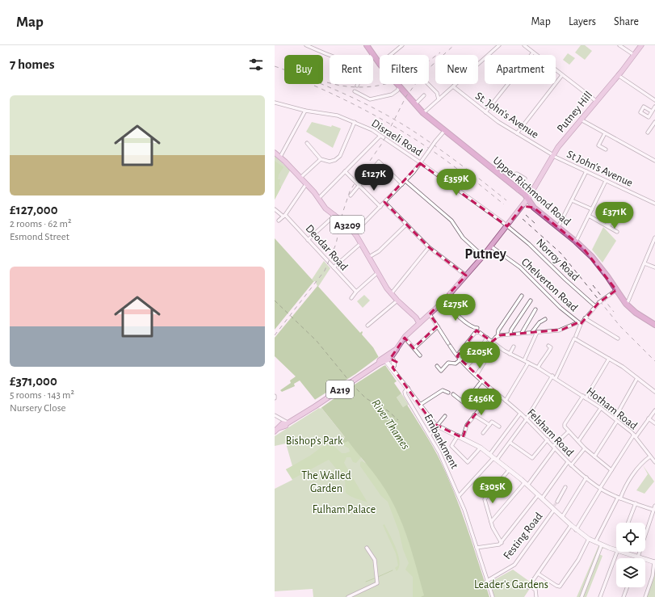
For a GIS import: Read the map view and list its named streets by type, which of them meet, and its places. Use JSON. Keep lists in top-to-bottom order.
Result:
{
  "streets": {
    "highway": ["Upper Richmond Road"],
    "main road": ["Putney Hill", "A3209", "A219"],
    "street": [
      "St. John's Avenue",
      "Disraeli Road",
      "St John's Avenue",
      "Deodar Road",
      "Norroy Road",
      "Chelverton Road",
      "Hotham Road",
      "Felsham Road",
      "Embankment",
      "Festing Road"
    ]
  },
  "crossings": [
    ["Putney Hill", "St. John's Avenue"],
    ["Putney Hill", "Disraeli Road"],
    ["Putney Hill", "St John's Avenue"],
    ["Putney Hill", "Upper Richmond Road"],
    ["Putney Hill", "A3209"],
    ["Putney Hill", "Norroy Road"],
    ["Putney Hill", "Chelverton Road"],
    ["Putney Hill", "A219"],
    ["Putney Hill", "Felsham Road"],
    ["St. John's Avenue", "St John's Avenue"],
    ["Disraeli Road", "Norroy Road"],
    ["Hotham Road", "Felsham Road"],
    ["Embankment", "Festing Road"]
  ],
  "districts": ["Putney"],
  "water": ["River Thames"],
  "parks": [
    "Bishop's Park",
    "The Walled Garden",
    "Fulham Palace",
    "Leader's Gardens"
  ],
  "page": {
    "header": "Map",
    "nav": ["Map", "Layers", "Share"],
    "heading": "7 homes",
    "chip": [
      "Buy",
      "Rent",
      "Filters",
      "New",
      "Apartment"
    ],
    "list": [
      {
        "name": "£127,000",
        "note": "2 rooms · 62 m² · Esmond Street"
      },
      {
        "name": "£371,000",
        "note": "5 rooms · 143 m² · Nursery Close"
      }
    ],
    "price": [
      "£127K",
      "£359K",
      "£371K",
      "£275K",
      "£205K",
      "£456K",
      "£305K"
    ]
  }
}
